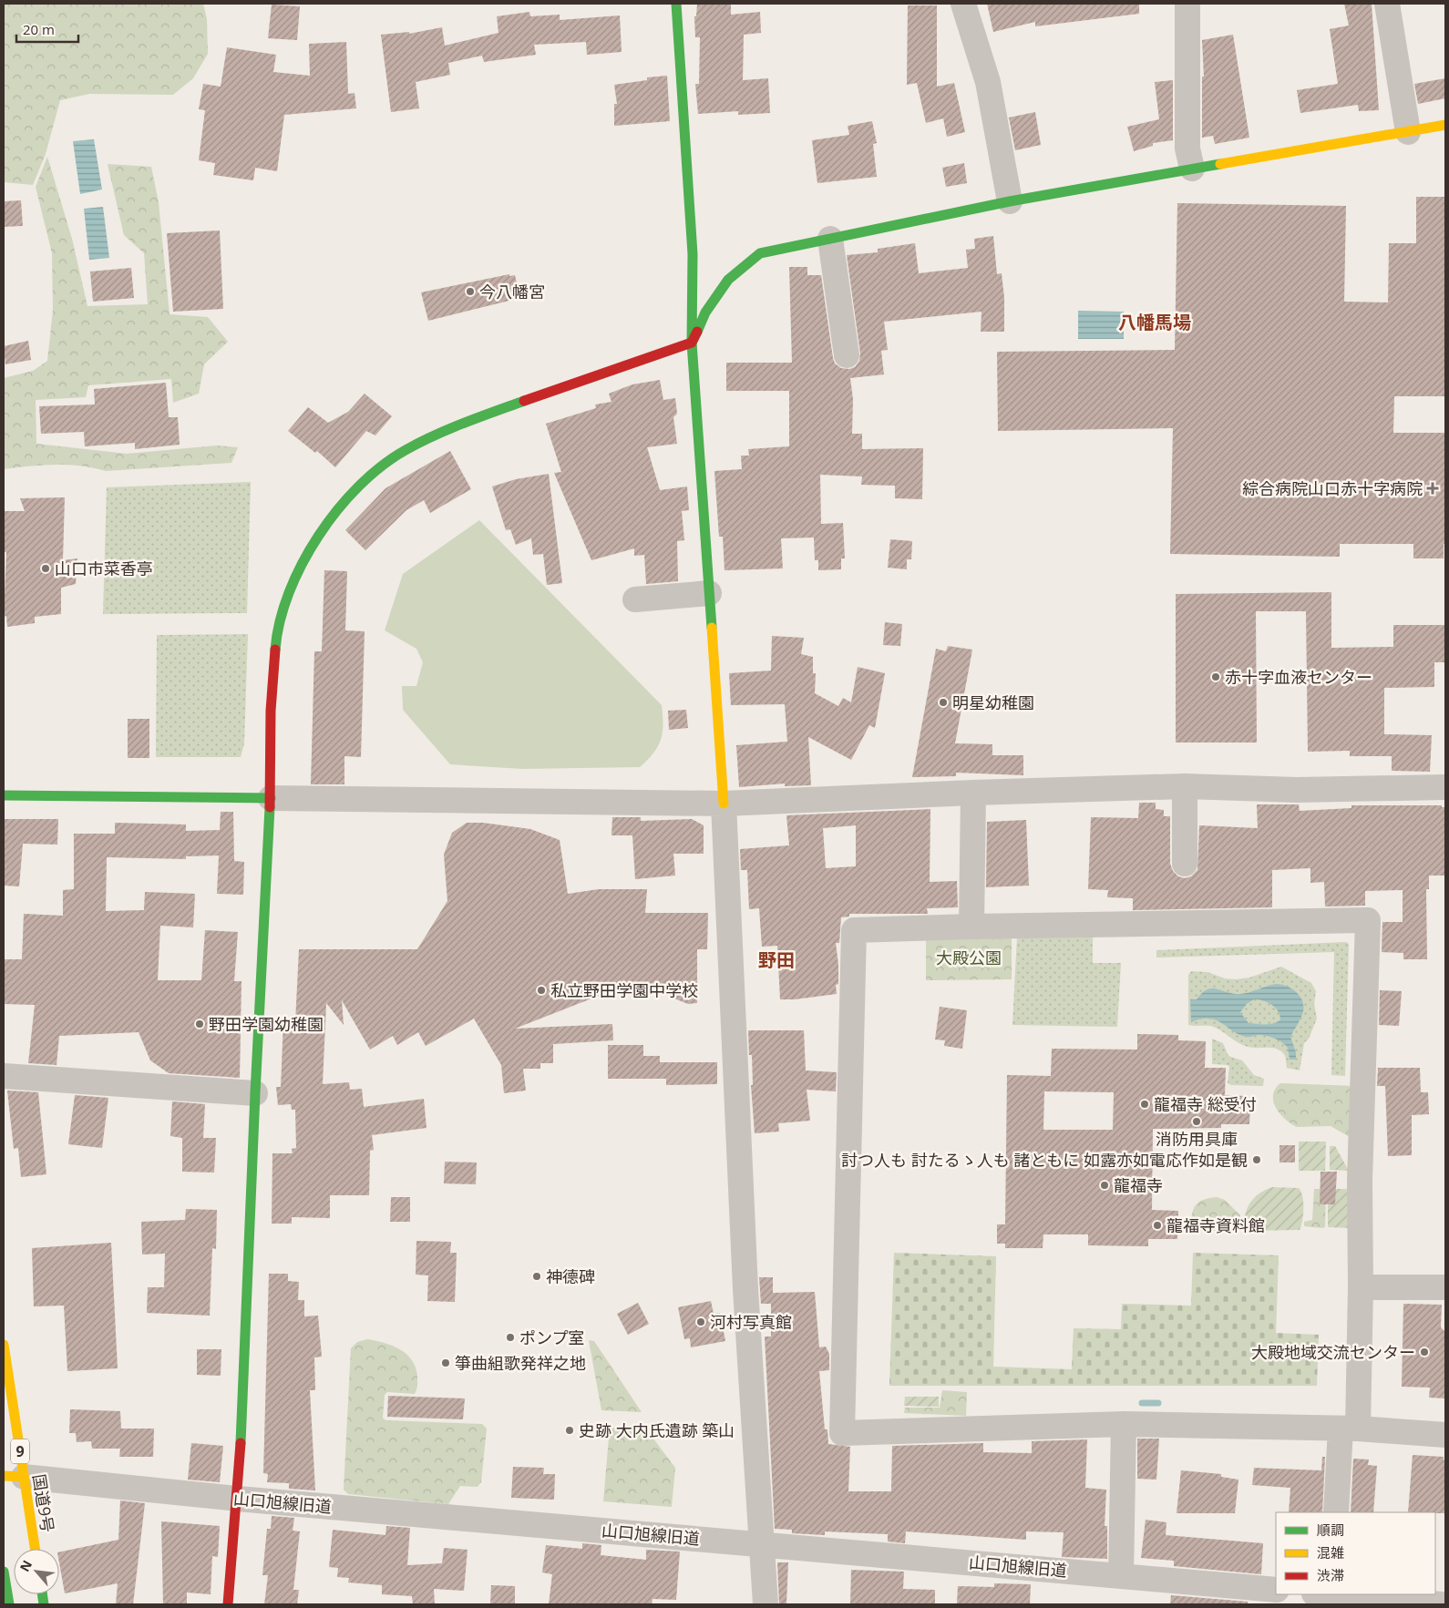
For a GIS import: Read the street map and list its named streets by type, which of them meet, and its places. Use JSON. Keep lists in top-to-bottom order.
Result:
{
  "streets": {
    "main road": ["9", "国道9号"],
    "street": ["山口旭線旧道"]
  },
  "crossings": [
    ["山口旭線旧道", "国道9号"]
  ],
  "districts": ["八幡馬場", "野田"],
  "parks": ["大殿公園"],
  "places": {
    "other": [
      "今八幡宮",
      "山口市菜香亭",
      "赤十字血液センター",
      "明星幼稚園",
      "私立野田学園中学校",
      "野田学園幼稚園",
      "龍福寺 総受付",
      "消防用具庫",
      "討つ人も 討たるゝ人も 諸ともに 如露亦如電応作如是観",
      "龍福寺",
      "龍福寺資料館",
      "神德碑",
      "河村写真館",
      "ポンプ室",
      "大殿地域交流センター",
      "箏曲組歌発祥之地",
      "史跡 大内氏遺跡 築山"
    ],
    "health": ["綜合病院山口赤十字病院"]
  },
  "legend": ["順調", "混雑", "渋滞"],
  "scale_bar": "20 m",
  "north": "top left"
}
